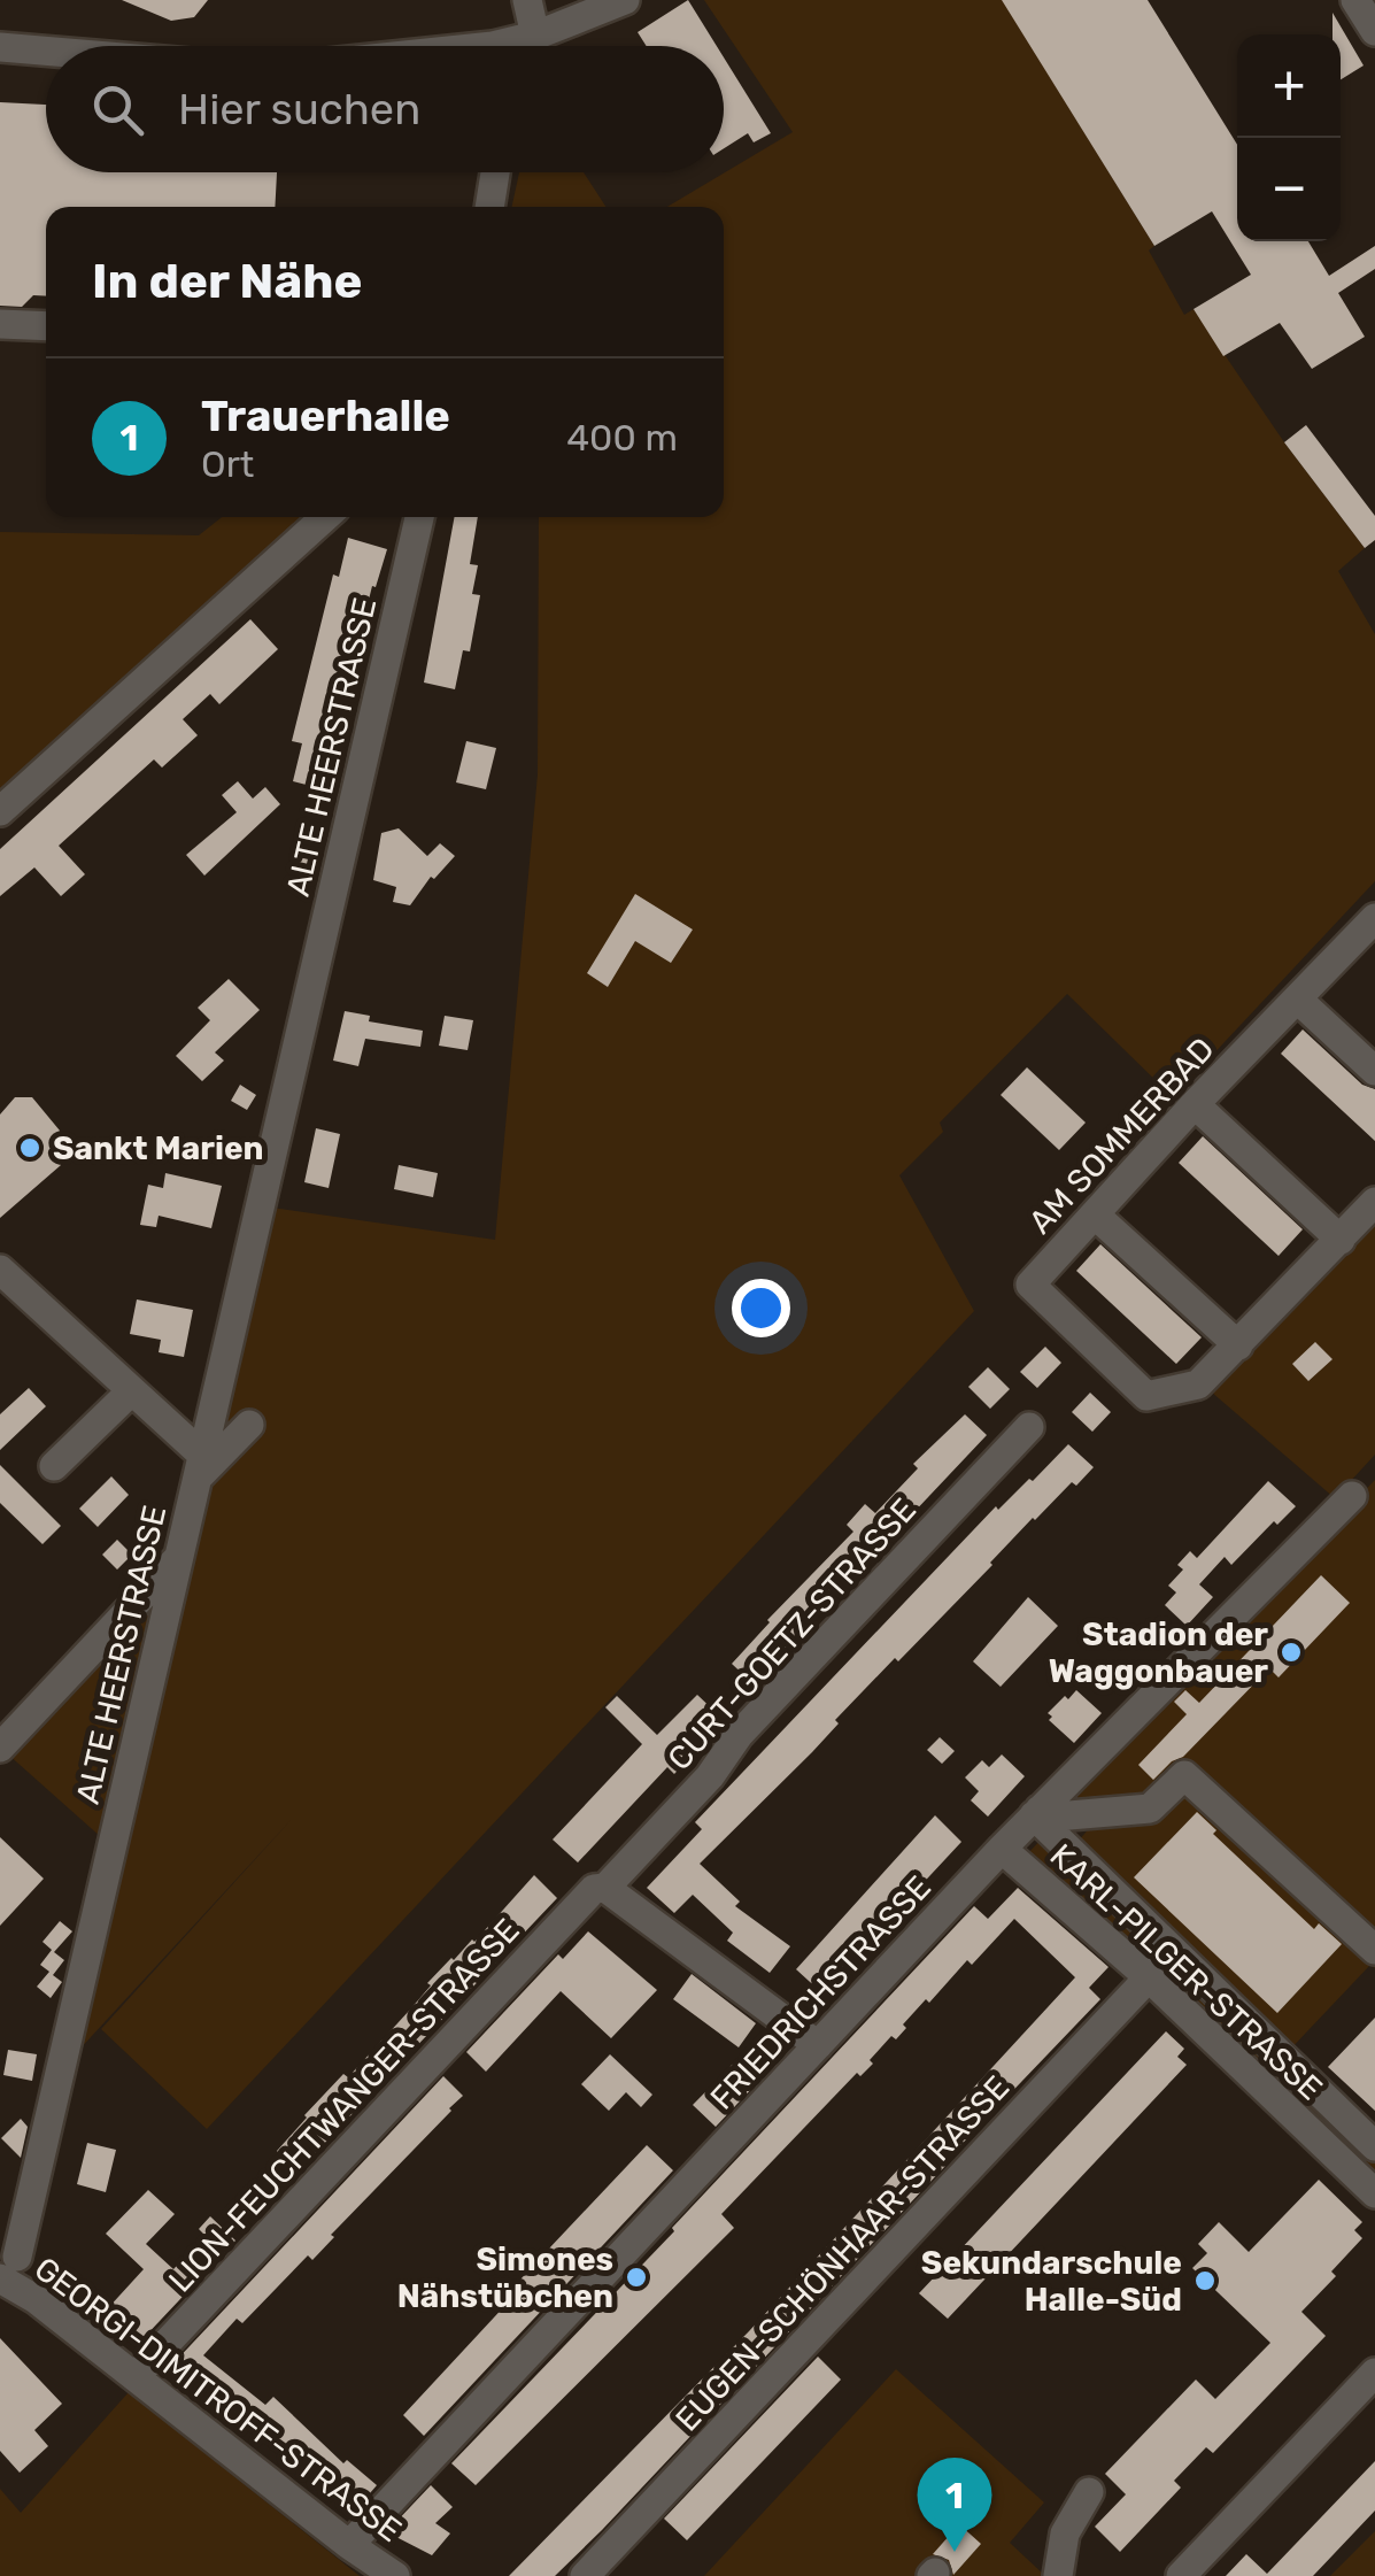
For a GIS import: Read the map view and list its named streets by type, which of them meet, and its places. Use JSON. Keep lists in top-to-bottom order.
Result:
{
  "streets": {
    "street": [
      "ALTE HEERSTRASSE",
      "AM SOMMERBAD",
      "CURT-GOETZ-STRASSE",
      "KARL-PILGER-STRASSE",
      "FRIEDRICHSTRASSE",
      "LION-FEUCHTWANGER-STRASSE",
      "EUGEN-SCHÖNHAAR-STRASSE",
      "GEORGI-DIMITROFF-STRASSE"
    ]
  },
  "crossings": [
    ["ALTE HEERSTRASSE", "GEORGI-DIMITROFF-STRASSE"],
    ["CURT-GOETZ-STRASSE", "LION-FEUCHTWANGER-STRASSE"],
    ["KARL-PILGER-STRASSE", "FRIEDRICHSTRASSE"],
    ["KARL-PILGER-STRASSE", "EUGEN-SCHÖNHAAR-STRASSE"],
    ["FRIEDRICHSTRASSE", "GEORGI-DIMITROFF-STRASSE"],
    ["LION-FEUCHTWANGER-STRASSE", "GEORGI-DIMITROFF-STRASSE"]
  ],
  "places": [
    "Sankt Marien",
    "Stadion der Waggonbauer",
    "Simones Nähstübchen",
    "Sekundarschule Halle-Süd"
  ],
  "page": {
    "map_buttons": ["+", "−"],
    "search": "Hier suchen",
    "heading": "In der Nähe",
    "list": [
      {
        "mark": "1",
        "name": "Trauerhalle",
        "note": "Ort",
        "value": "400 m"
      }
    ],
    "pins": "1"
  }
}
